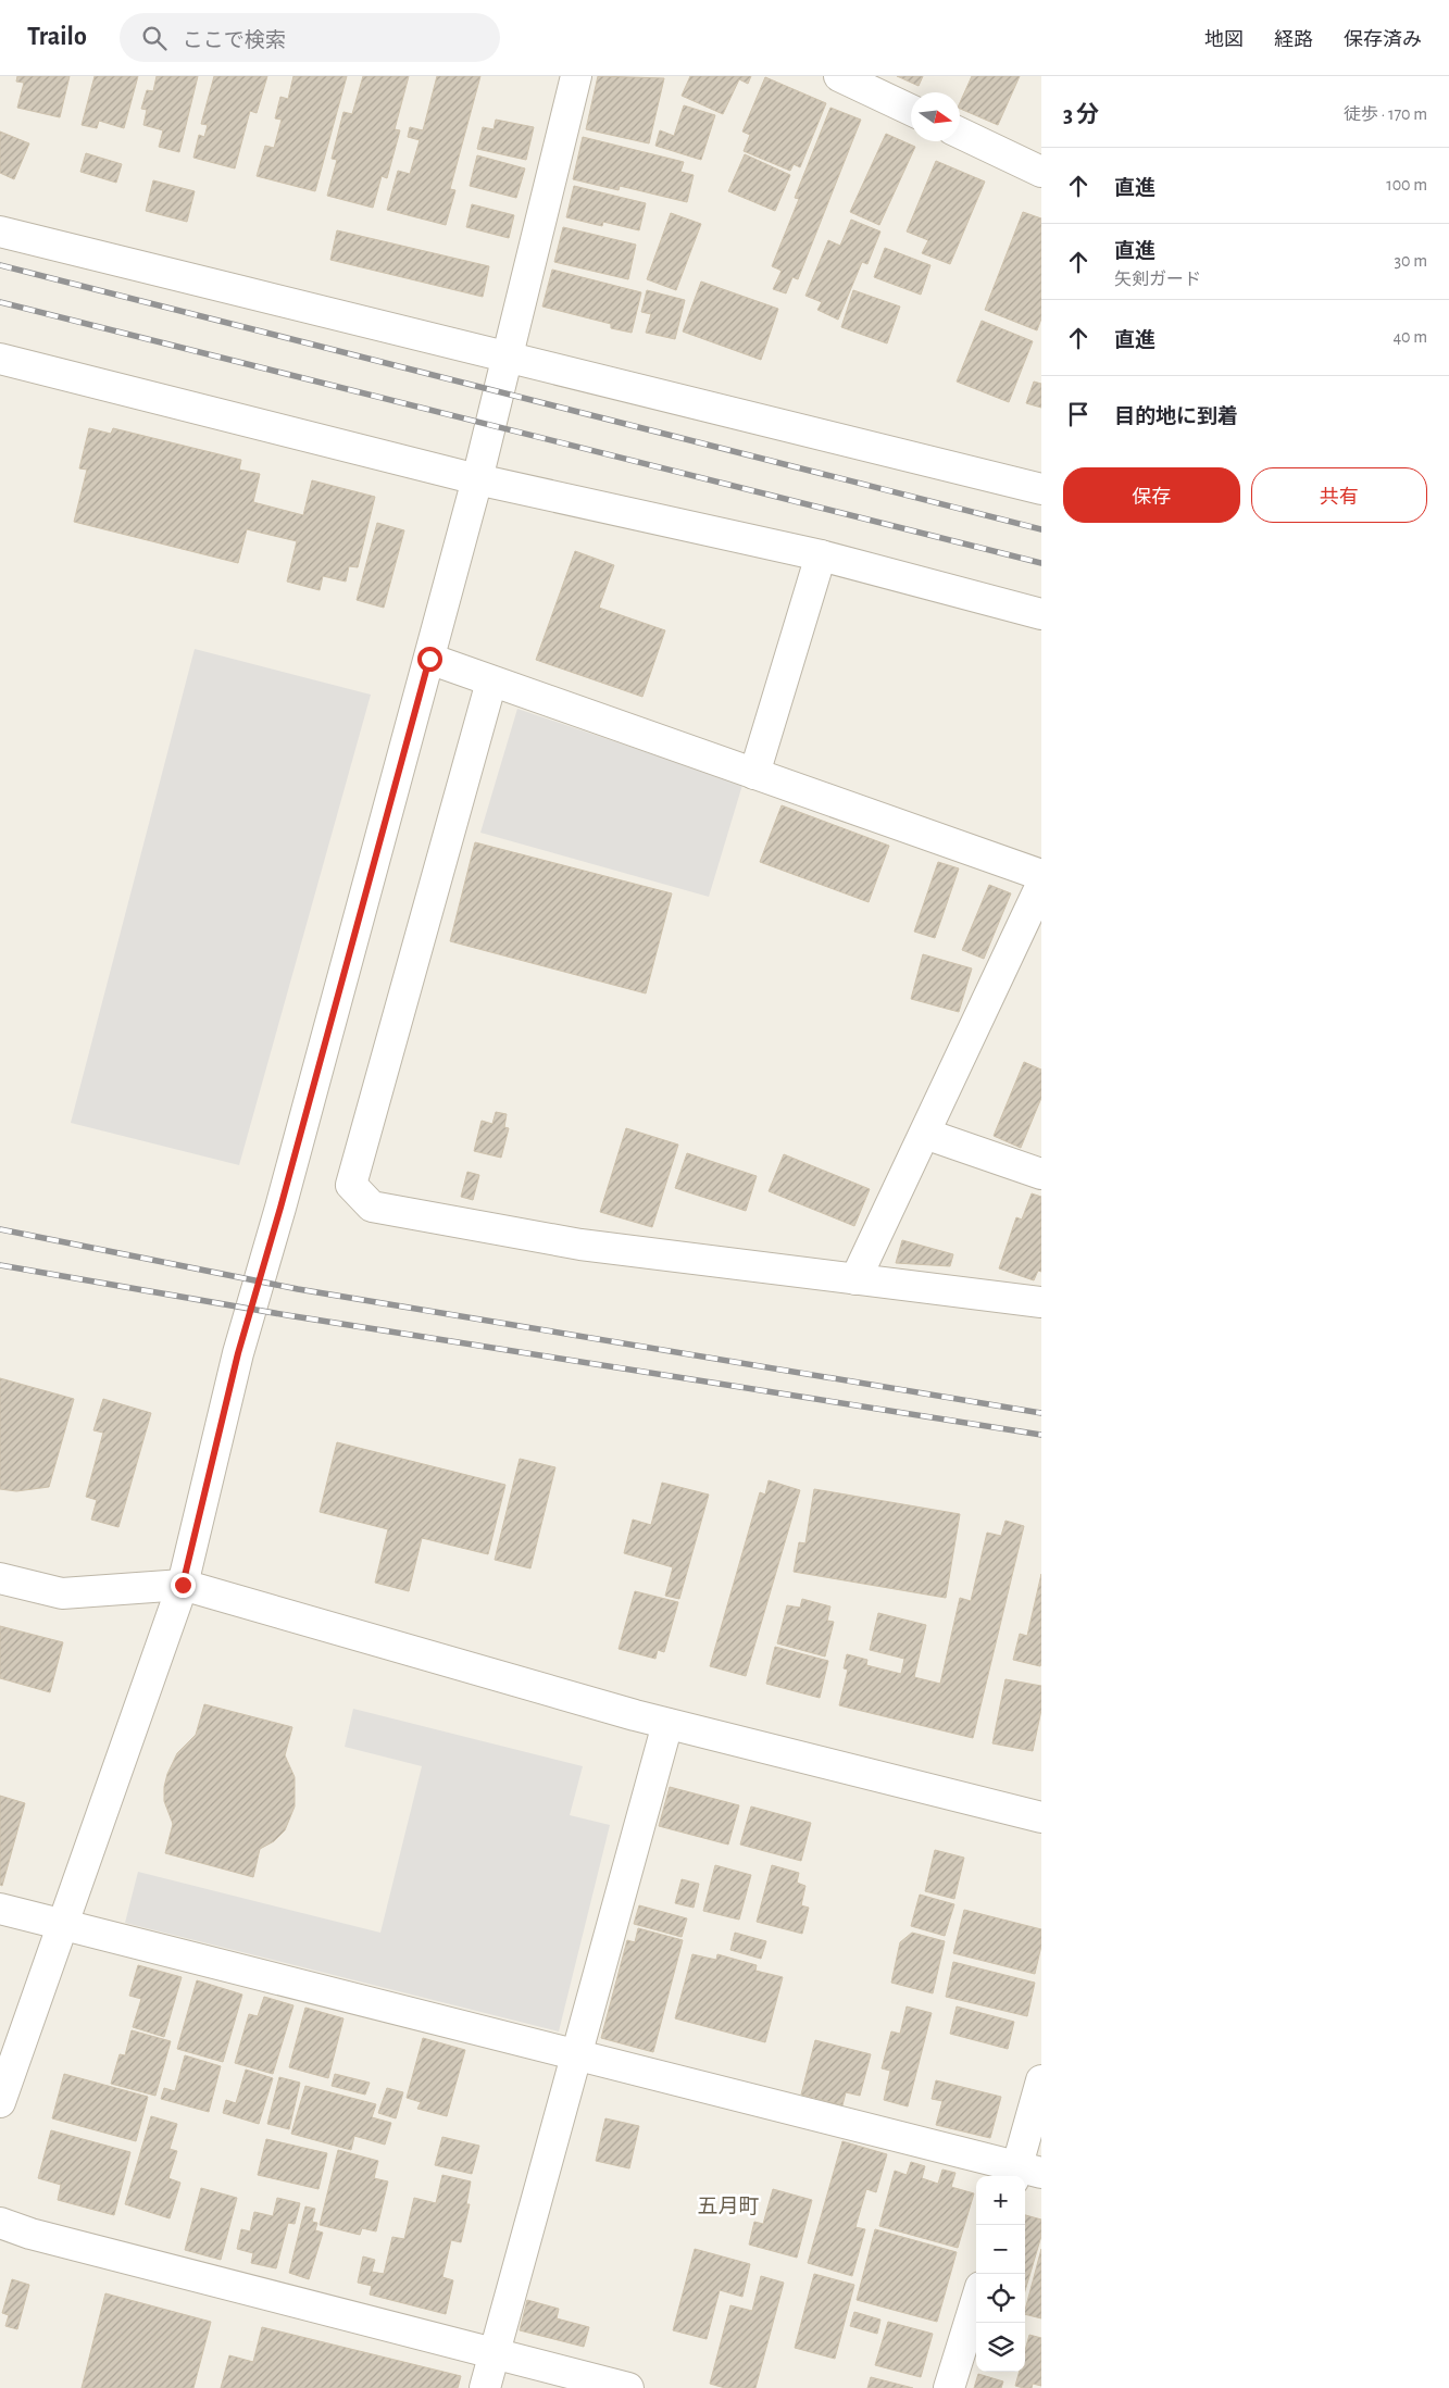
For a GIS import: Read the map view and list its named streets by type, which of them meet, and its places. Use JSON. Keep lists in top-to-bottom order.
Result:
{
  "districts": ["五月町"],
  "north": "right",
  "page": {
    "header": "Trailo",
    "search": "ここで検索",
    "nav": ["地図", "経路", "保存済み"],
    "heading": ["3 分", "徒歩 · 170 m"],
    "list": [
      ["直進", "100 m"],
      ["直進", "矢剣ガード", "30 m"],
      ["直進", "40 m"],
      "目的地に到着"
    ],
    "buttons": ["保存", "共有"],
    "map_buttons": ["+", "−"]
  }
}
